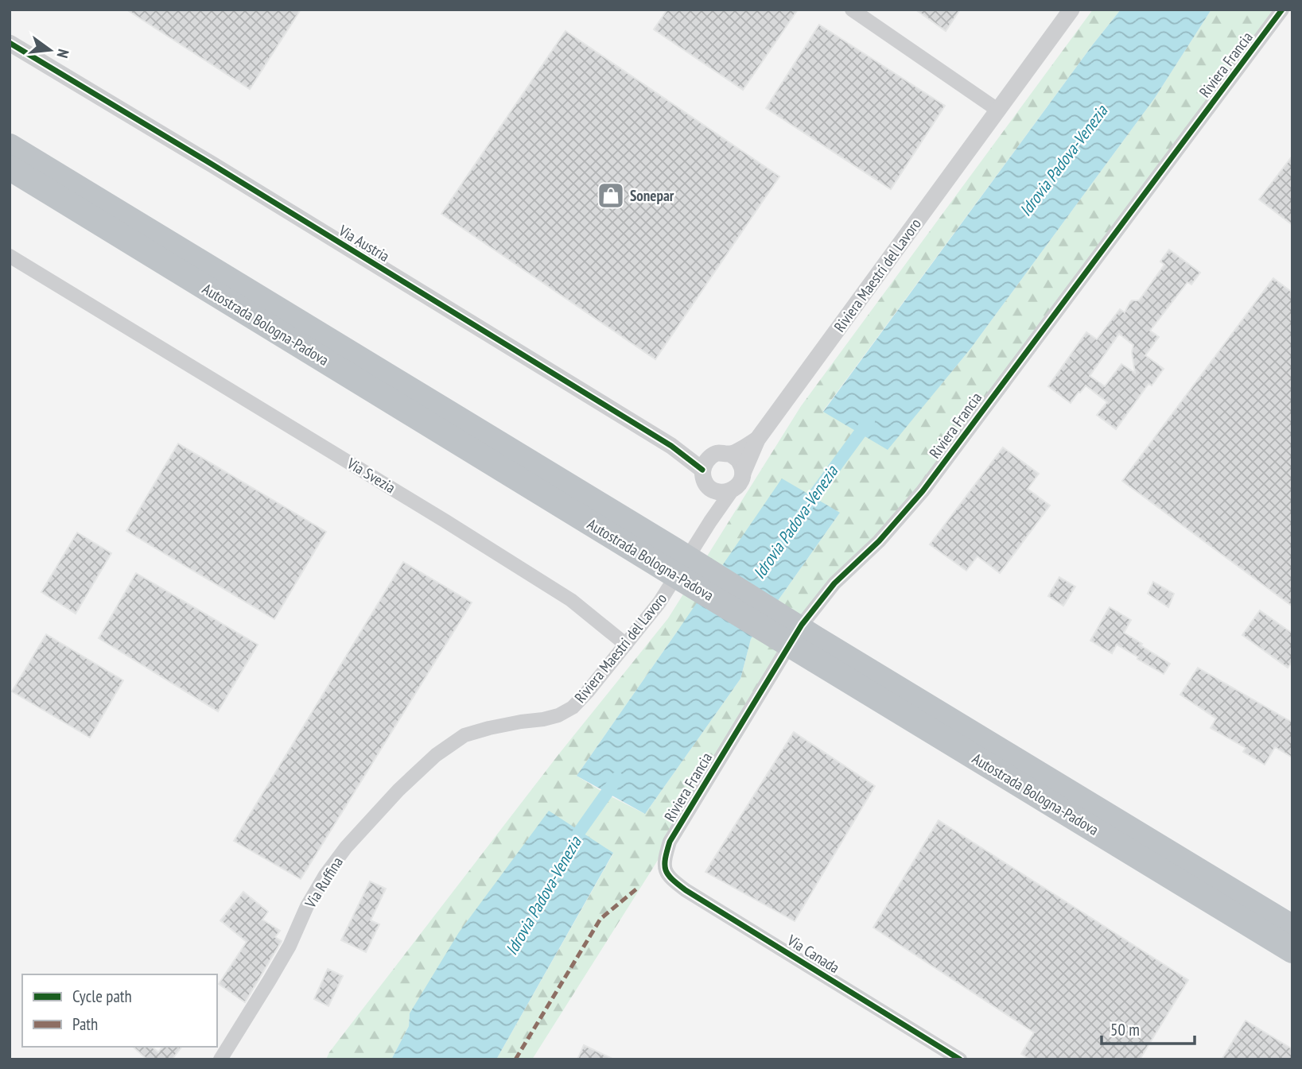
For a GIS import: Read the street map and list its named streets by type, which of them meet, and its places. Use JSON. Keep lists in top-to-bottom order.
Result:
{
  "streets": {
    "highway": ["Autostrada Bologna-Padova"],
    "street": [
      "Riviera Francia",
      "Via Austria",
      "Riviera Maestri del Lavoro",
      "Via Svezia",
      "Via Ruffina",
      "Via Canada"
    ]
  },
  "crossings": [
    ["Riviera Francia", "Via Canada"],
    ["Via Austria", "Riviera Maestri del Lavoro"],
    ["Riviera Maestri del Lavoro", "Via Svezia"],
    ["Riviera Maestri del Lavoro", "Via Ruffina"]
  ],
  "water": ["Idrovia Padova-Venezia"],
  "places": {
    "shop": ["Sonepar"]
  },
  "legend": ["Cycle path", "Path"],
  "scale_bar": "50 m",
  "north": "right"
}
